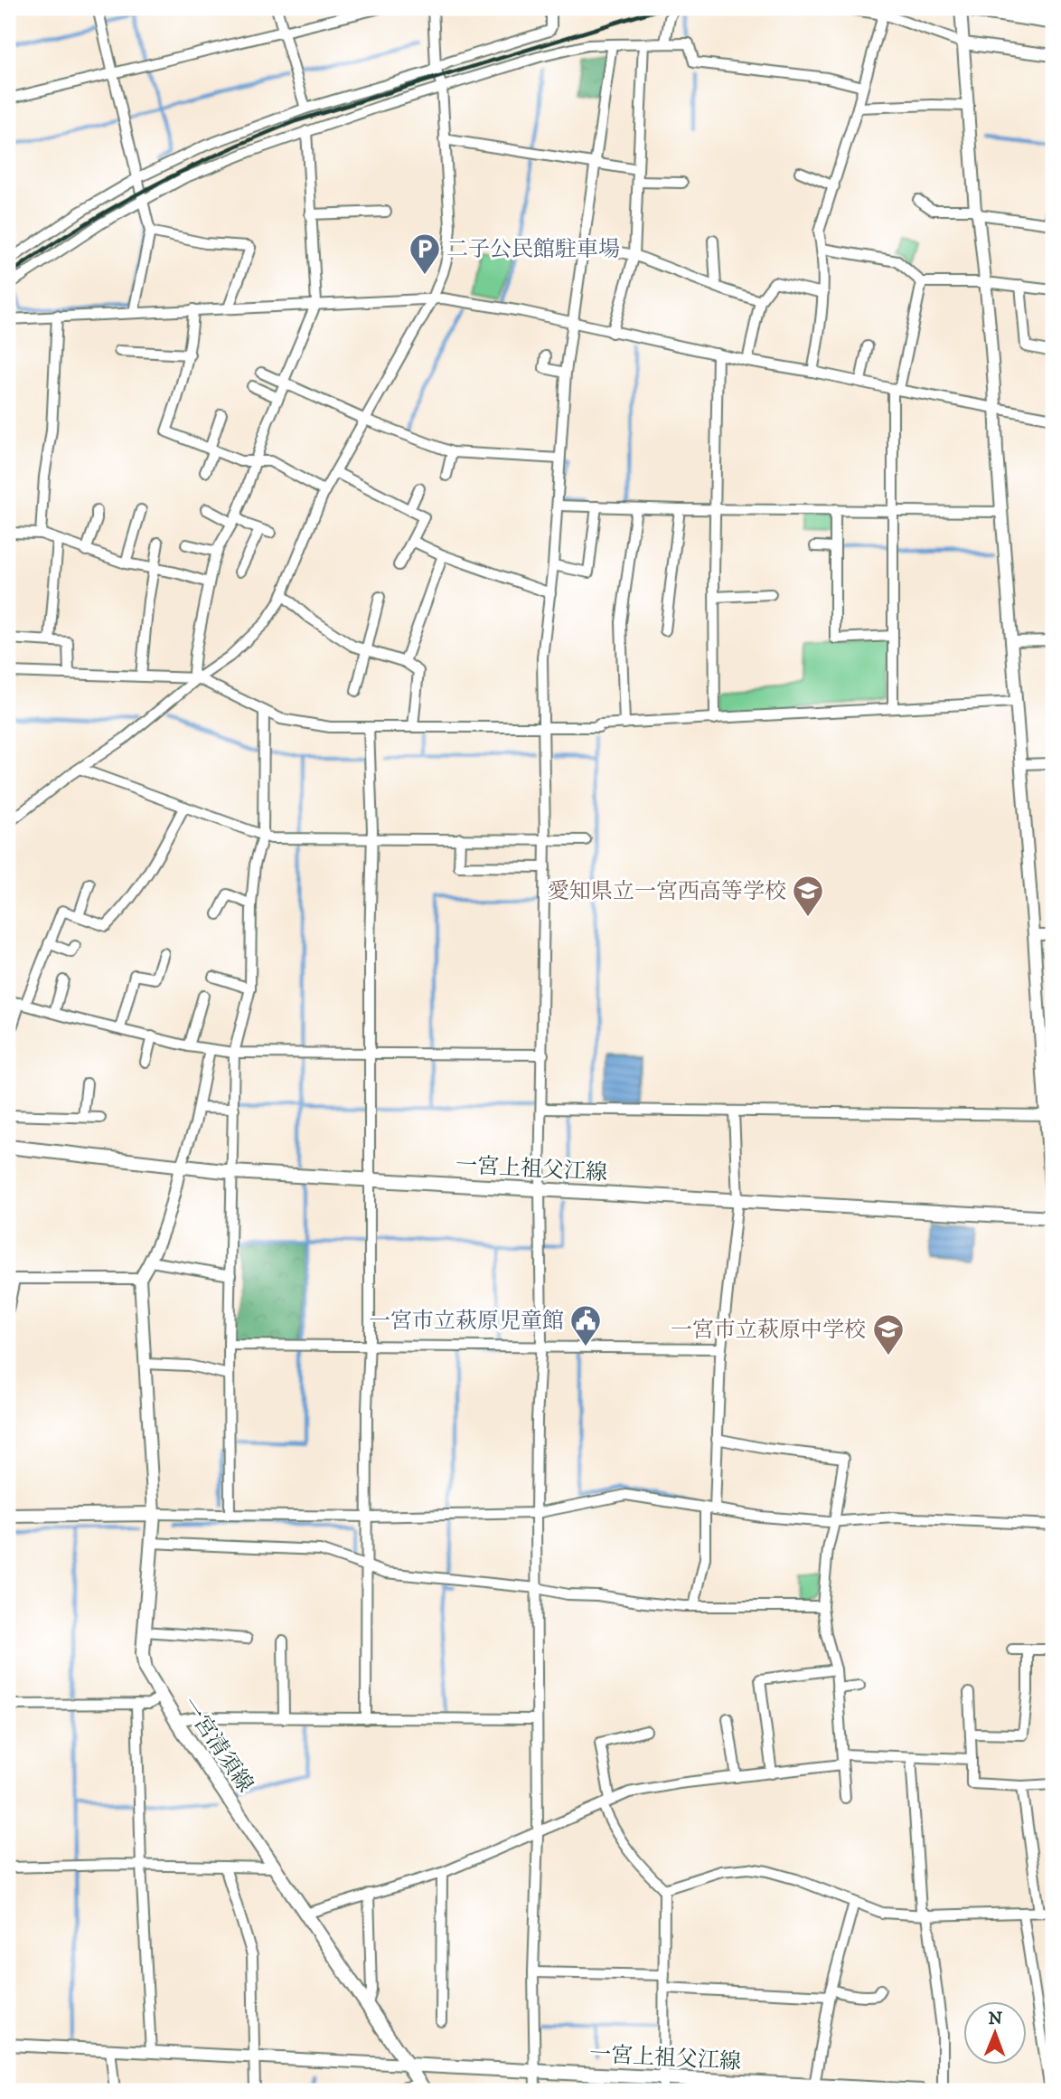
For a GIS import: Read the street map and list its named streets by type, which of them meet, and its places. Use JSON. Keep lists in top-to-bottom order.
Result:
{
  "streets": {
    "main road": ["一宮上祖父江線", "一宮清須線"]
  },
  "crossings": [
    ["一宮上祖父江線", "一宮清須線"]
  ],
  "places": {
    "parking": ["二子公民館駐車場"],
    "school or university": ["愛知県立一宮西高等学校", "一宮市立萩原中学校"],
    "public building": ["一宮市立萩原児童館"]
  },
  "north": "top"
}
